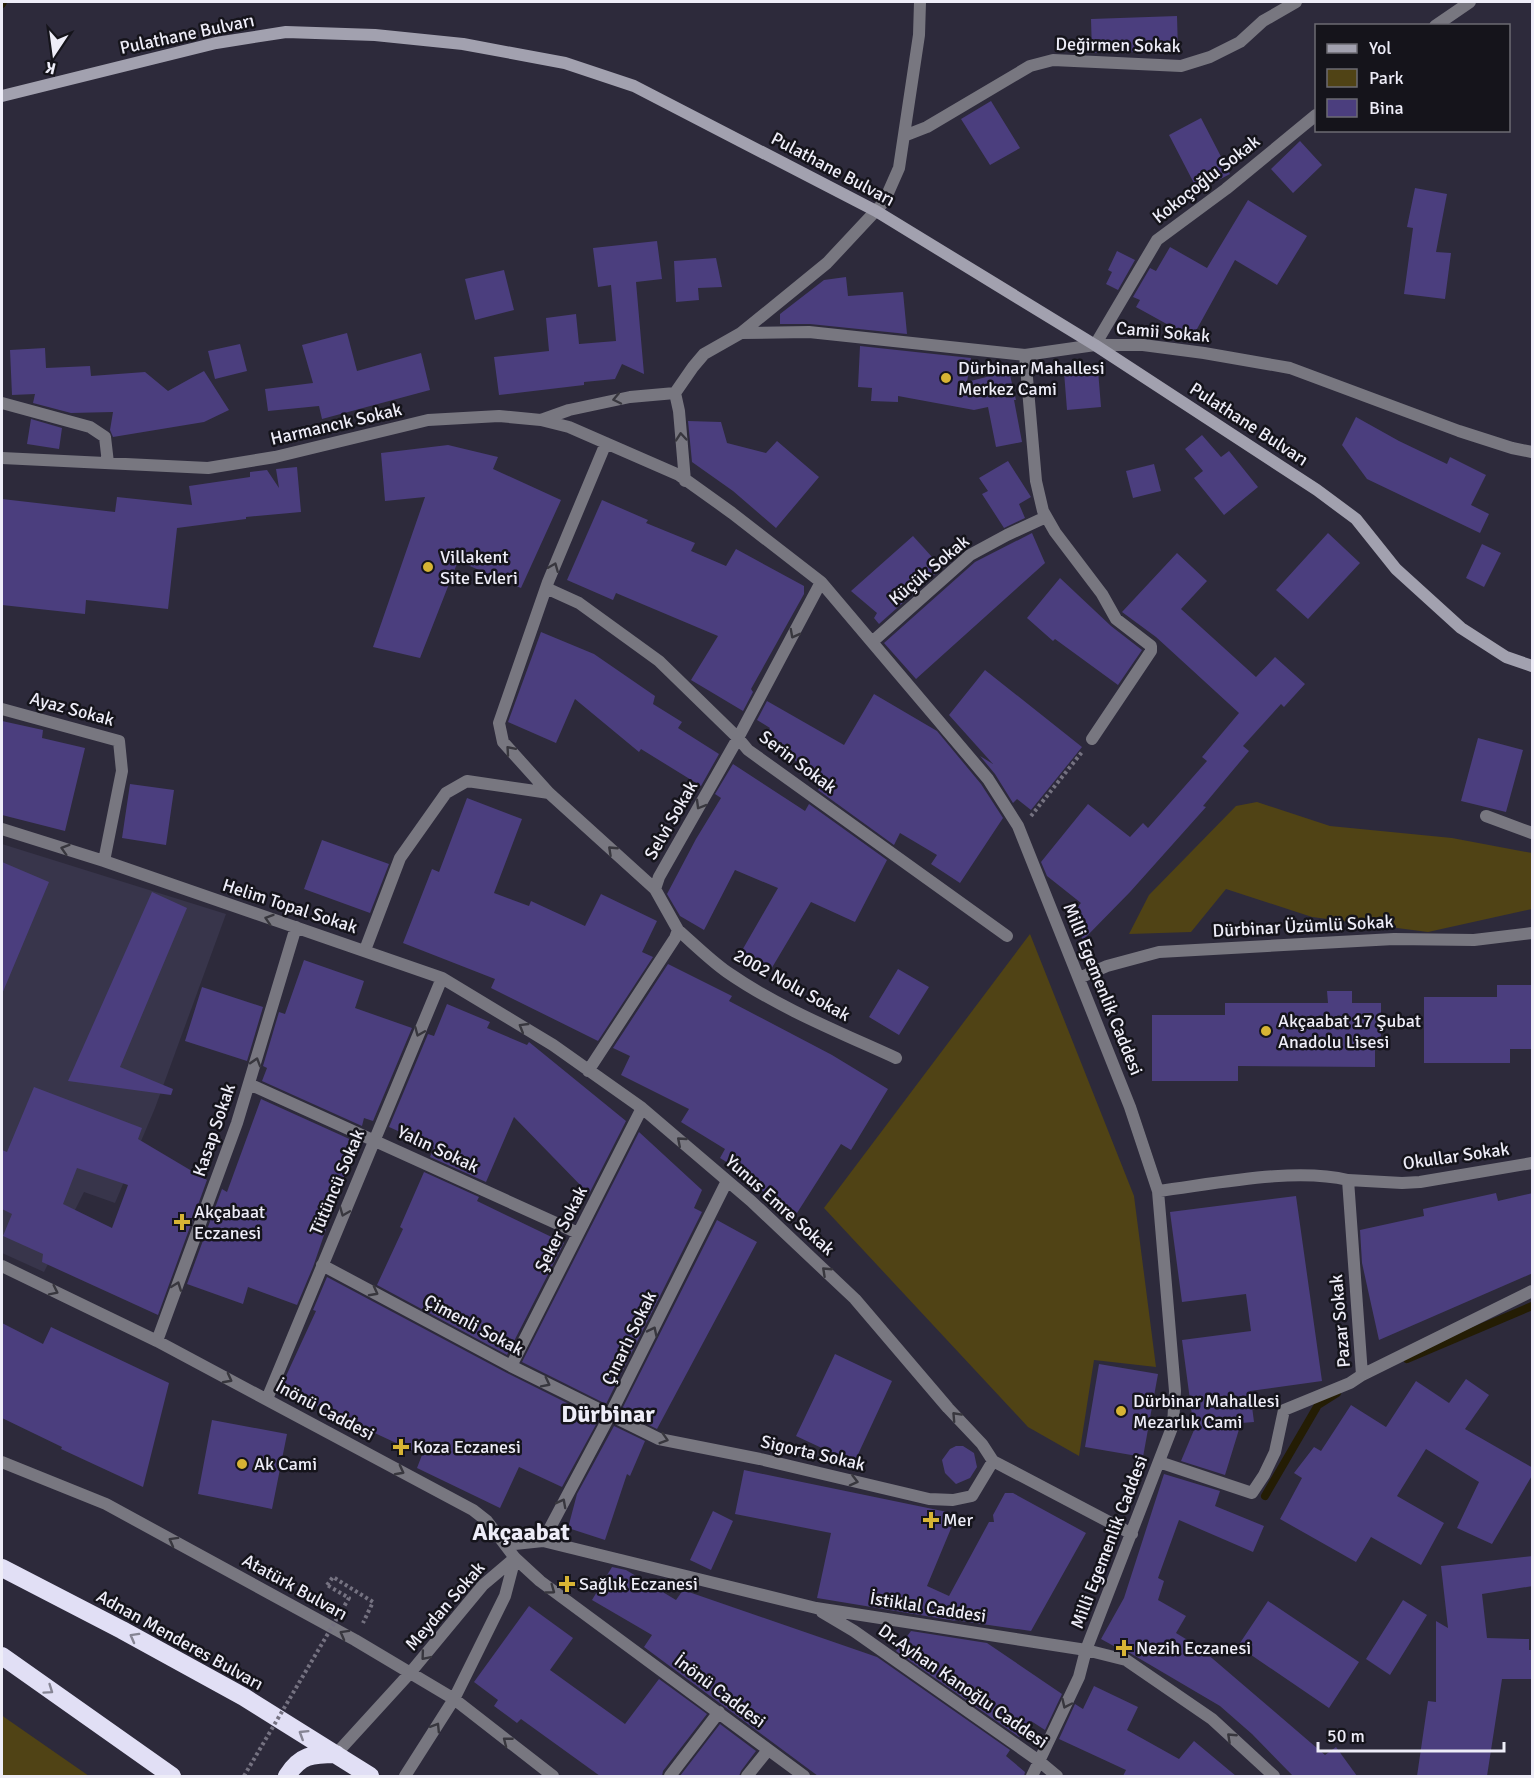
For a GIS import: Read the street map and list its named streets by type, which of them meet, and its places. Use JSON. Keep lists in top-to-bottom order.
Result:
{
  "streets": {
    "highway": ["Adnan Menderes Bulvarı"],
    "street": [
      "Pulathane Bulvarı",
      "Değirmen Sokak",
      "Kokoçoğlu Sokak",
      "Camii Sokak",
      "Harmancık Sokak",
      "Küçük Sokak",
      "Ayaz Sokak",
      "Serin Sokak",
      "Selvi Sokak",
      "Helim Topal Sokak",
      "Dürbinar Üzümlü Sokak",
      "2002 Nolu Sokak",
      "Milli Egemenlik Caddesi",
      "Kasap Sokak",
      "Yalın Sokak",
      "Okullar Sokak",
      "Tütüncü Sokak",
      "Yunus Emre Sokak",
      "Şeker Sokak",
      "Pazar Sokak",
      "Çimenli Sokak",
      "Çınarlı Sokak",
      "İnönü Caddesi",
      "Sigorta Sokak",
      "Atatürk Bulvarı",
      "Meydan Sokak",
      "İstiklal Caddesi",
      "Dr.Ayhan Kanoğlu Caddesi"
    ]
  },
  "crossings": [
    ["Pulathane Bulvarı", "Kokoçoğlu Sokak"],
    ["Pulathane Bulvarı", "Camii Sokak"],
    ["Kokoçoğlu Sokak", "Camii Sokak"],
    ["Harmancık Sokak", "Milli Egemenlik Caddesi"],
    ["Küçük Sokak", "Milli Egemenlik Caddesi"],
    ["Ayaz Sokak", "Helim Topal Sokak"],
    ["Serin Sokak", "Selvi Sokak"],
    ["Selvi Sokak", "2002 Nolu Sokak"],
    ["Selvi Sokak", "Milli Egemenlik Caddesi"],
    ["Helim Topal Sokak", "Kasap Sokak"],
    ["Helim Topal Sokak", "Yunus Emre Sokak"],
    ["Dürbinar Üzümlü Sokak", "Milli Egemenlik Caddesi"],
    ["Milli Egemenlik Caddesi", "Yunus Emre Sokak"],
    ["Milli Egemenlik Caddesi", "Pazar Sokak"],
    ["Milli Egemenlik Caddesi", "İstiklal Caddesi"],
    ["Milli Egemenlik Caddesi", "Dr.Ayhan Kanoğlu Caddesi"],
    ["Kasap Sokak", "Yalın Sokak"],
    ["Kasap Sokak", "İnönü Caddesi"],
    ["Yalın Sokak", "Tütüncü Sokak"],
    ["Yalın Sokak", "Şeker Sokak"],
    ["Okullar Sokak", "Pazar Sokak"],
    ["Tütüncü Sokak", "Yunus Emre Sokak"],
    ["Tütüncü Sokak", "Çimenli Sokak"],
    ["Tütüncü Sokak", "İnönü Caddesi"],
    ["Yunus Emre Sokak", "Şeker Sokak"],
    ["Yunus Emre Sokak", "Çınarlı Sokak"],
    ["Yunus Emre Sokak", "Sigorta Sokak"],
    ["Şeker Sokak", "Çimenli Sokak"],
    ["Çimenli Sokak", "Çınarlı Sokak"],
    ["Çimenli Sokak", "Sigorta Sokak"],
    ["Çınarlı Sokak", "Sigorta Sokak"],
    ["Çınarlı Sokak", "İstiklal Caddesi"],
    ["İnönü Caddesi", "Meydan Sokak"],
    ["Atatürk Bulvarı", "Meydan Sokak"],
    ["Meydan Sokak", "Adnan Menderes Bulvarı"],
    ["İstiklal Caddesi", "Dr.Ayhan Kanoğlu Caddesi"]
  ],
  "one_way": [
    "Selvi Sokak",
    "Helim Topal Sokak",
    "Kasap Sokak",
    "Tütüncü Sokak",
    "Yunus Emre Sokak",
    "Çimenli Sokak",
    "Çınarlı Sokak",
    "İnönü Caddesi",
    "Sigorta Sokak",
    "Atatürk Bulvarı"
  ],
  "districts": ["Dürbinar", "Akçaabat"],
  "places": {
    "other": [
      "Dürbinar Mahallesi Merkez Cami",
      "Villakent Site Evleri",
      "Akçaabat 17 Şubat Anadolu Lisesi",
      "Dürbinar Mahallesi Mezarlık Cami",
      "Ak Cami"
    ],
    "health": [
      "Akçabaat Eczanesi",
      "Koza Eczanesi",
      "Mer",
      "Sağlık Eczanesi",
      "Nezih Eczanesi"
    ]
  },
  "legend": ["Yol", "Park", "Bina"],
  "scale_bar": "50 m",
  "north": "bottom"
}
